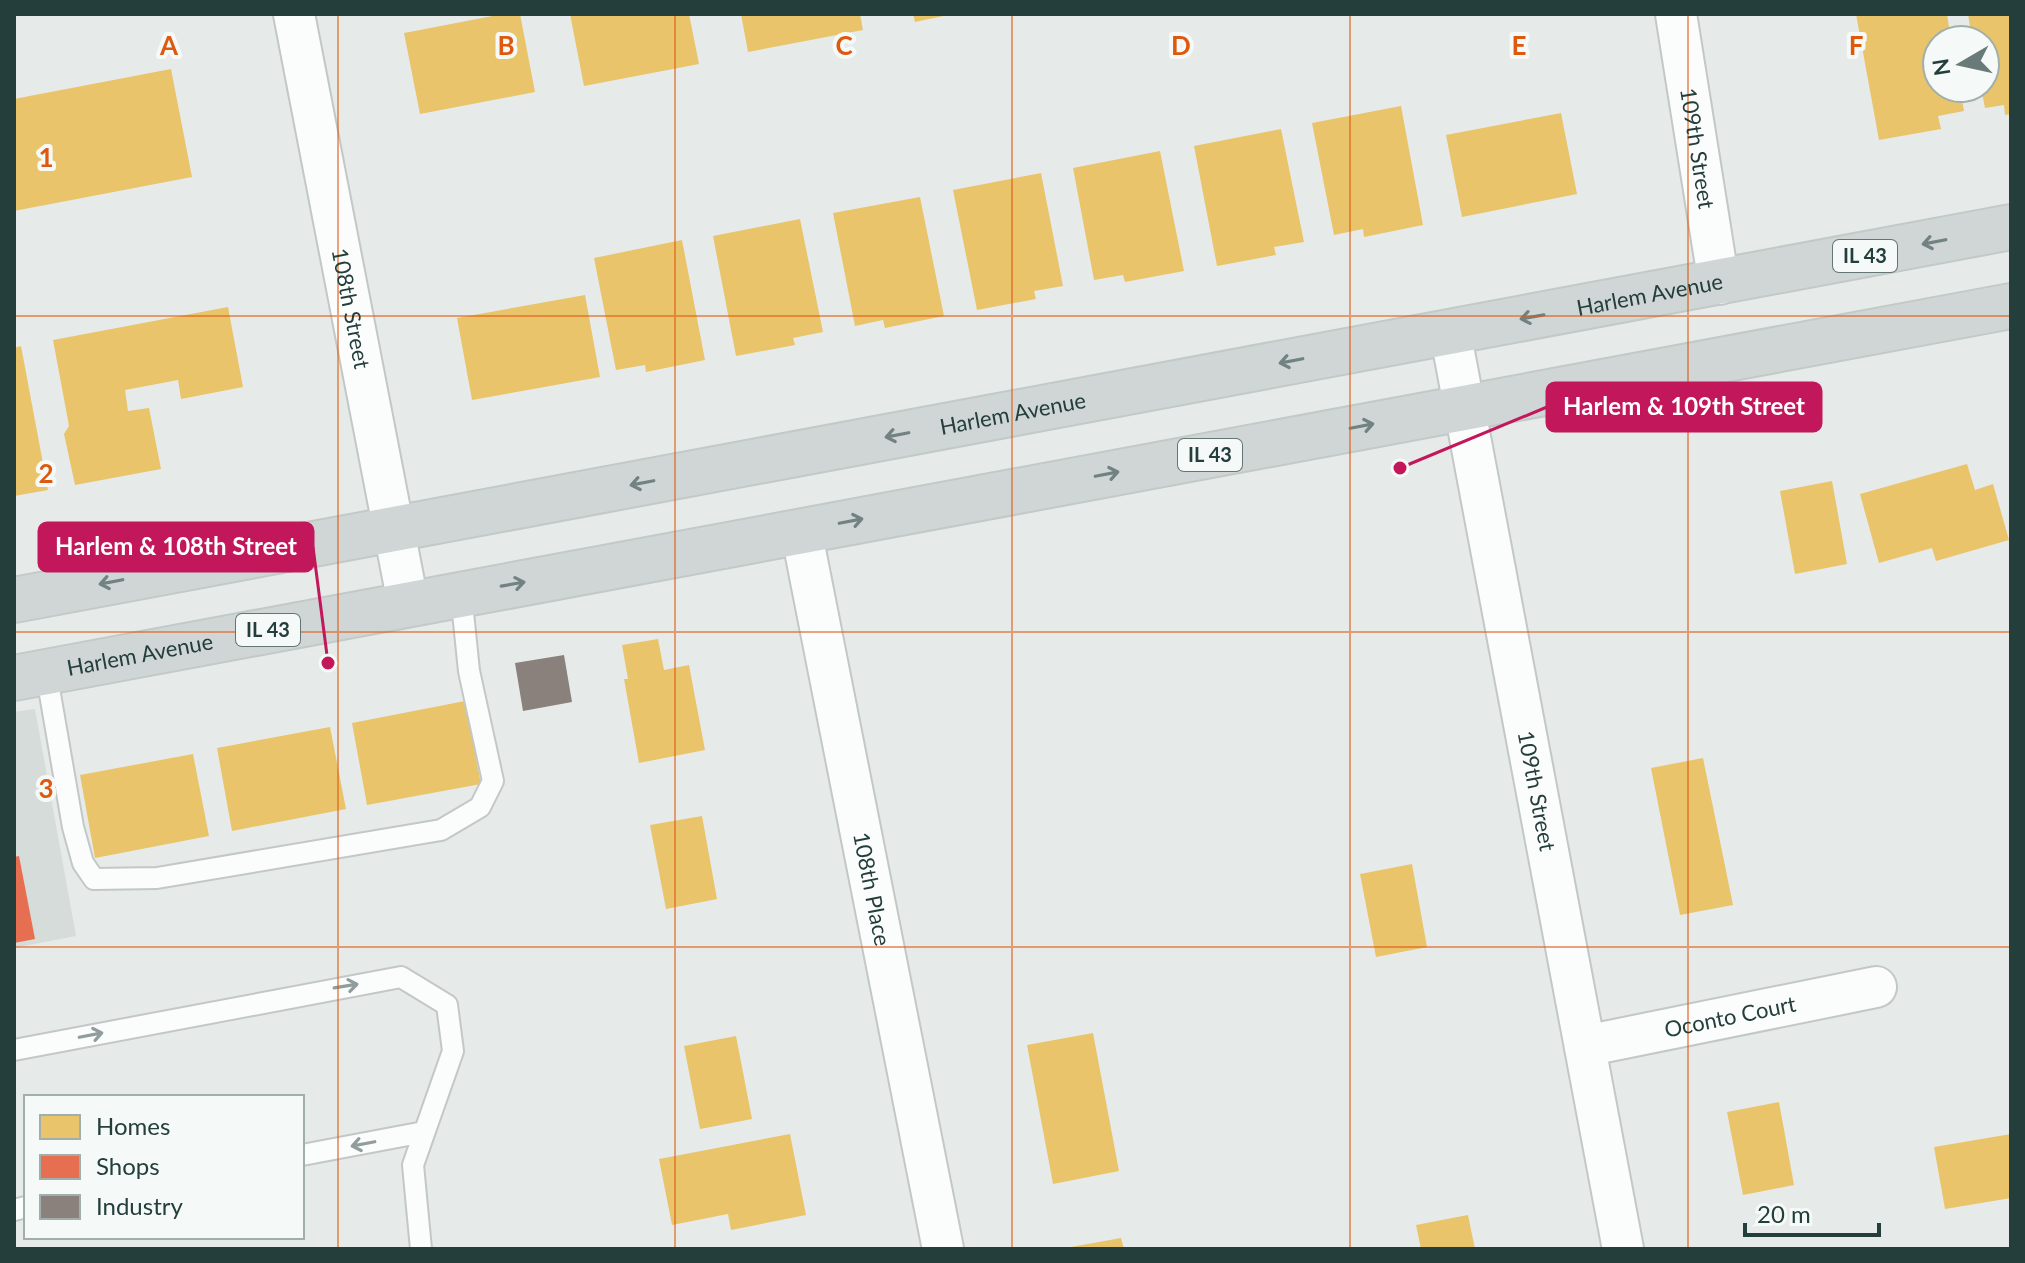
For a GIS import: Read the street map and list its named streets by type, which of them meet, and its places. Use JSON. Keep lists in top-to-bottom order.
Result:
{
  "streets": {
    "main road": ["IL 43", "Harlem Avenue"],
    "street": [
      "109th Street",
      "108th Street",
      "108th Place",
      "Oconto Court"
    ]
  },
  "crossings": [
    ["109th Street", "Harlem Avenue"],
    ["109th Street", "Oconto Court"],
    ["Harlem Avenue", "108th Street"],
    ["Harlem Avenue", "108th Place"]
  ],
  "places": ["Harlem & 109th Street", "Harlem & 108th Street"],
  "legend": ["Homes", "Shops", "Industry"],
  "scale_bar": "20 m",
  "north": "left",
  "grid": {
    "columns": [
      "A",
      "B",
      "C",
      "D",
      "E",
      "F"
    ],
    "rows": ["1", "2", "3"]
  }
}
